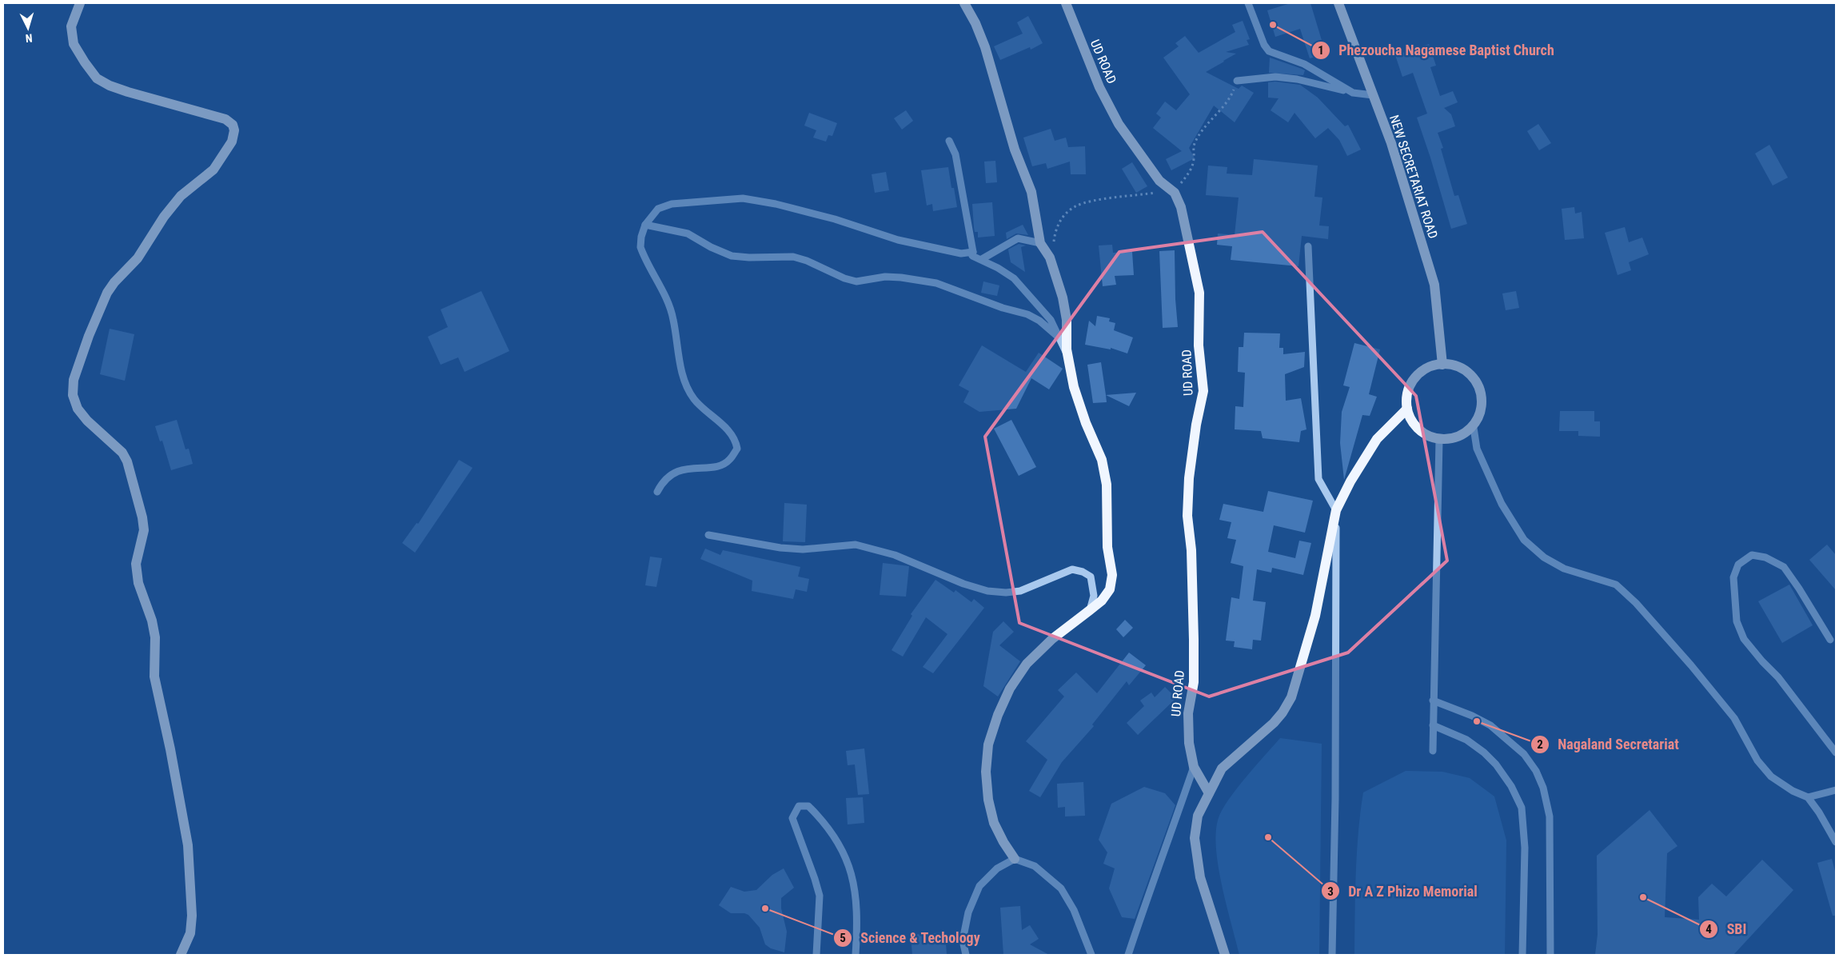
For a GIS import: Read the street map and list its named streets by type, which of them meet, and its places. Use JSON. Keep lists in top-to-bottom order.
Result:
{
  "streets": {
    "main road": ["UD ROAD", "NEW SECRETARIAT ROAD"]
  },
  "places": [
    "Phezoucha Nagamese Baptist Church",
    "Nagaland Secretariat",
    "Dr A Z Phizo Memorial",
    "SBI",
    "Science & Techology"
  ],
  "north": "bottom"
}
